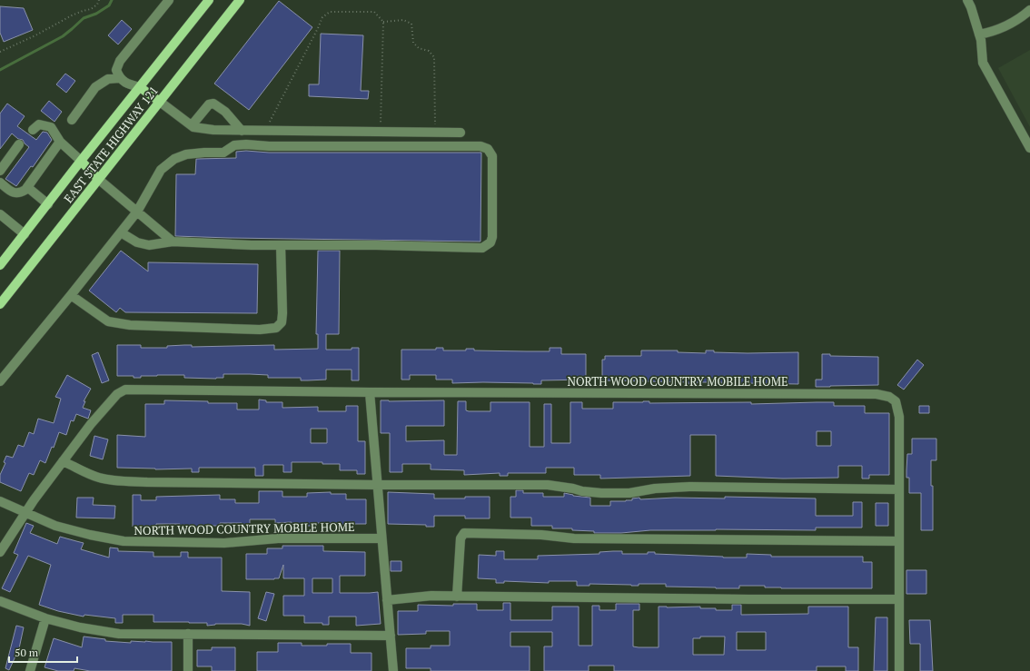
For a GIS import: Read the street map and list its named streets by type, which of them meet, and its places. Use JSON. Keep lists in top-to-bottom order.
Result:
{
  "streets": {
    "main road": ["EAST STATE HIGHWAY 121"],
    "street": ["NORTH WOOD COUNTRY MOBILE HOME"]
  },
  "scale_bar": "50 m"
}
